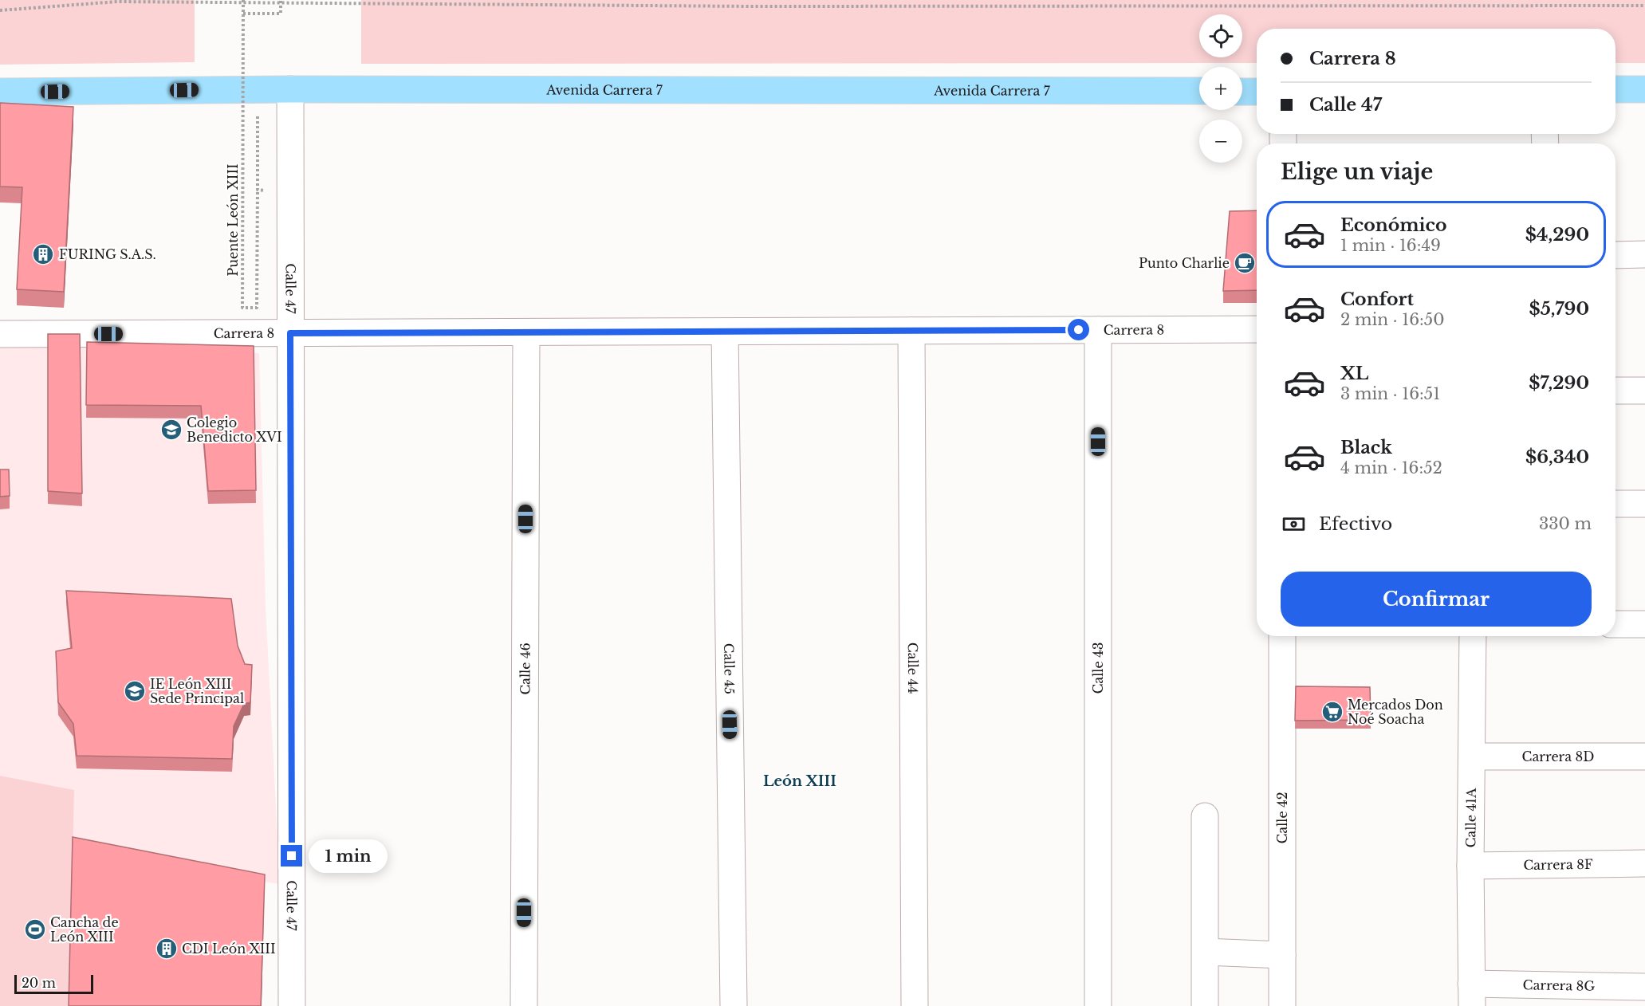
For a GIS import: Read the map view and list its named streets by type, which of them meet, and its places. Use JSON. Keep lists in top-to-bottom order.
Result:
{
  "streets": {
    "main road": ["Avenida Carrera 7"],
    "street": [
      "Calle 47",
      "Carrera 8",
      "Calle 44",
      "Calle 43",
      "Calle 46",
      "Calle 45",
      "Carrera 8D",
      "Calle 42",
      "Calle 41A",
      "Carrera 8F",
      "Carrera 8G"
    ],
    "path": ["Puente León XIII"]
  },
  "crossings": [
    ["Avenida Carrera 7", "Puente León XIII"],
    ["Avenida Carrera 7", "Calle 47"],
    ["Calle 47", "Carrera 8"],
    ["Carrera 8", "Calle 44"],
    ["Carrera 8", "Calle 43"],
    ["Carrera 8", "Calle 46"],
    ["Carrera 8", "Calle 45"],
    ["Carrera 8D", "Calle 41A"],
    ["Calle 41A", "Carrera 8F"],
    ["Calle 41A", "Carrera 8G"]
  ],
  "districts": ["León XIII"],
  "places": {
    "building": ["FURING S.A.S.", "CDI León XIII"],
    "cafe": ["Punto Charlie"],
    "school or university": ["Colegio Benedicto XVI", "IE León XIII Sede Principal"],
    "supermarket": ["Mercados Don Noé Soacha"],
    "sports": ["Cancha de León XIII"]
  },
  "scale_bar": "20 m",
  "page": {
    "map_buttons": ["+", "−"],
    "banner": ["Carrera 8", "Calle 47"],
    "heading": "Elige un viaje",
    "list": [
      {
        "name": "Económico",
        "note": "1 min · 16:49",
        "value": "$4,290"
      },
      {
        "name": "Confort",
        "note": "2 min · 16:50",
        "value": "$5,790"
      },
      {
        "name": "XL",
        "note": "3 min · 16:51",
        "value": "$7,290"
      },
      {
        "name": "Black",
        "note": "4 min · 16:52",
        "value": "$6,340"
      }
    ],
    "pay": ["Efectivo", "330 m"],
    "buttons": "Confirmar",
    "bubble": "1 min",
    "scale": "20 m"
  }
}
